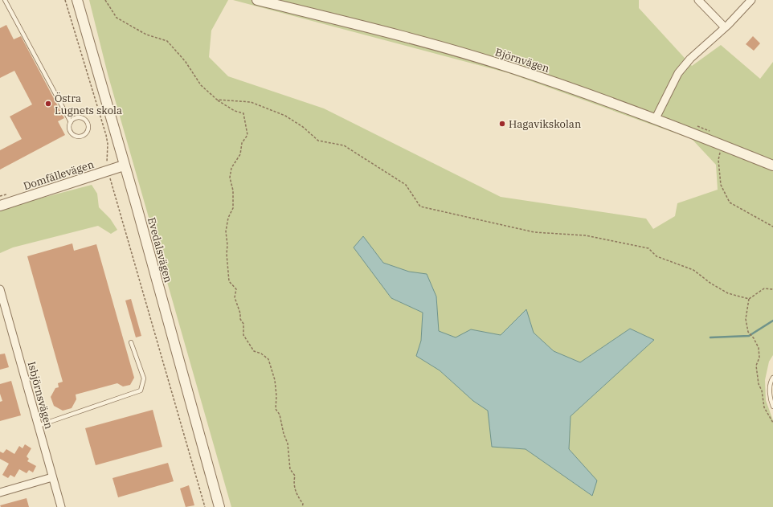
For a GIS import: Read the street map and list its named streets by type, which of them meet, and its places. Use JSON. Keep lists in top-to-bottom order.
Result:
{
  "streets": {
    "street": [
      "Björnvägen",
      "Domfällevägen",
      "Evedalsvägen",
      "Isbjörnsvägen"
    ]
  },
  "crossings": [
    ["Domfällevägen", "Evedalsvägen"]
  ],
  "places": ["Östra Lugnets skola", "Hagavikskolan"]
}
